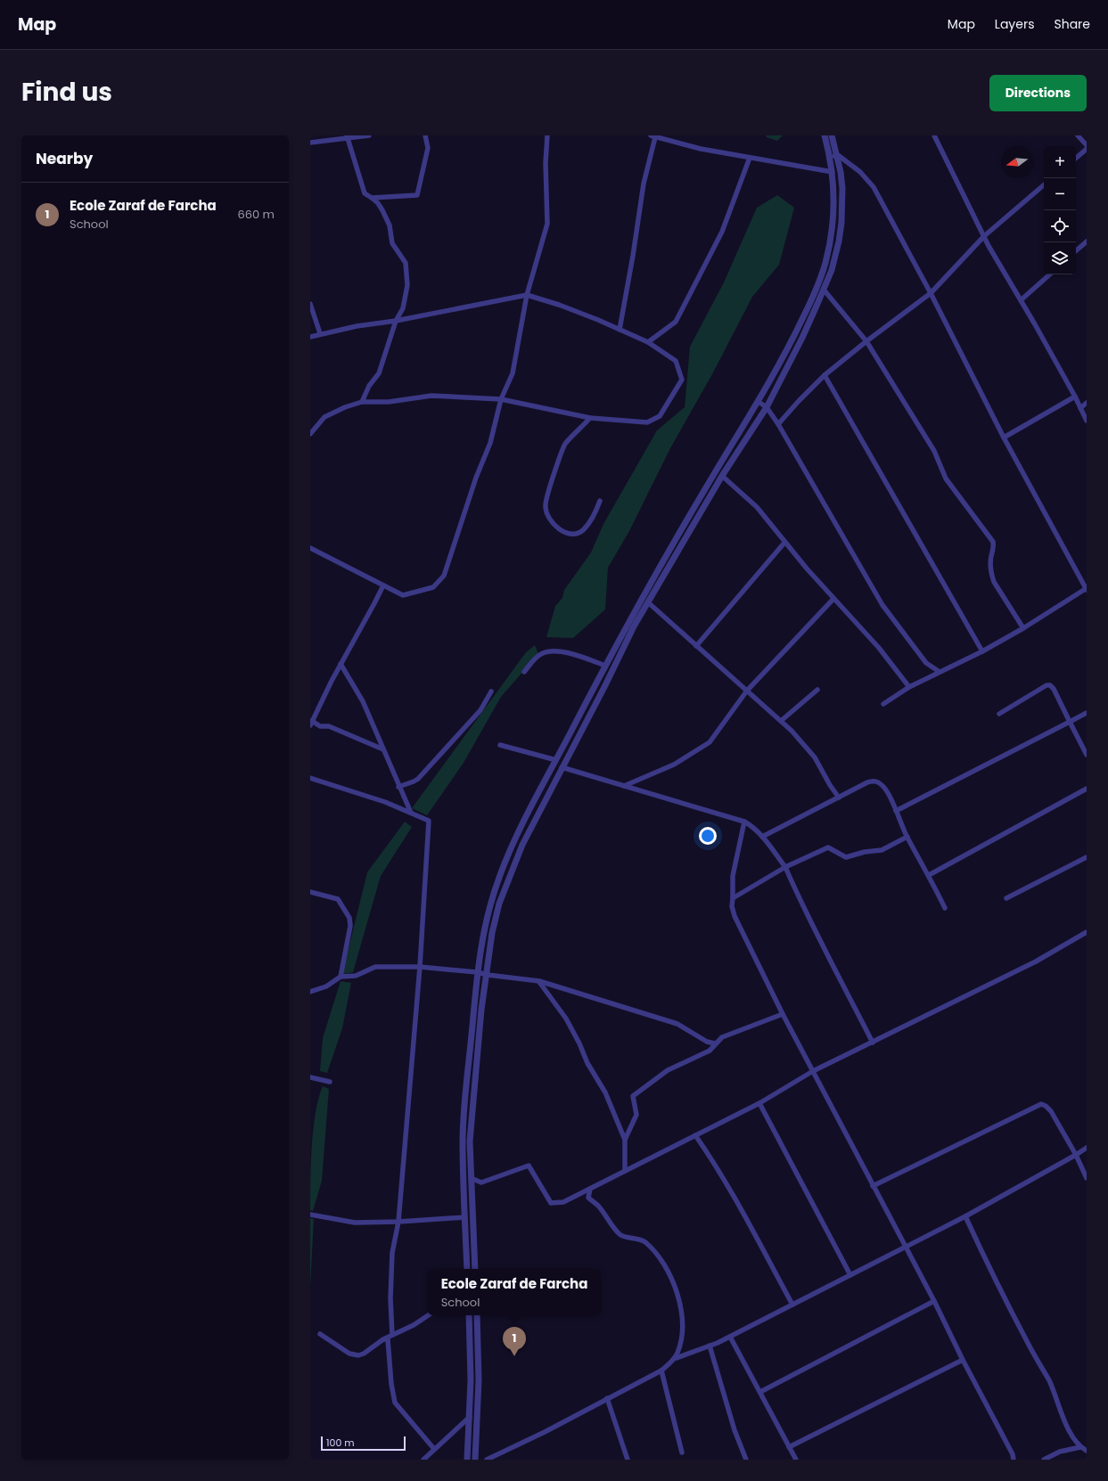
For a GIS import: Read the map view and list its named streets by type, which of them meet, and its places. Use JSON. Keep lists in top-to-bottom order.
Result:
{
  "scale_bar": "100 m",
  "north": "left",
  "page": {
    "header": "Map",
    "nav": ["Map", "Layers", "Share"],
    "title": "Find us",
    "buttons": "Directions",
    "heading": "Nearby",
    "map_buttons": ["+", "−"],
    "list": [
      {
        "mark": "1",
        "name": "Ecole Zaraf de Farcha",
        "note": "School",
        "value": "660 m"
      }
    ],
    "popup": ["Ecole Zaraf de Farcha", "School"],
    "pins": "1",
    "scale": "100 m"
  }
}
